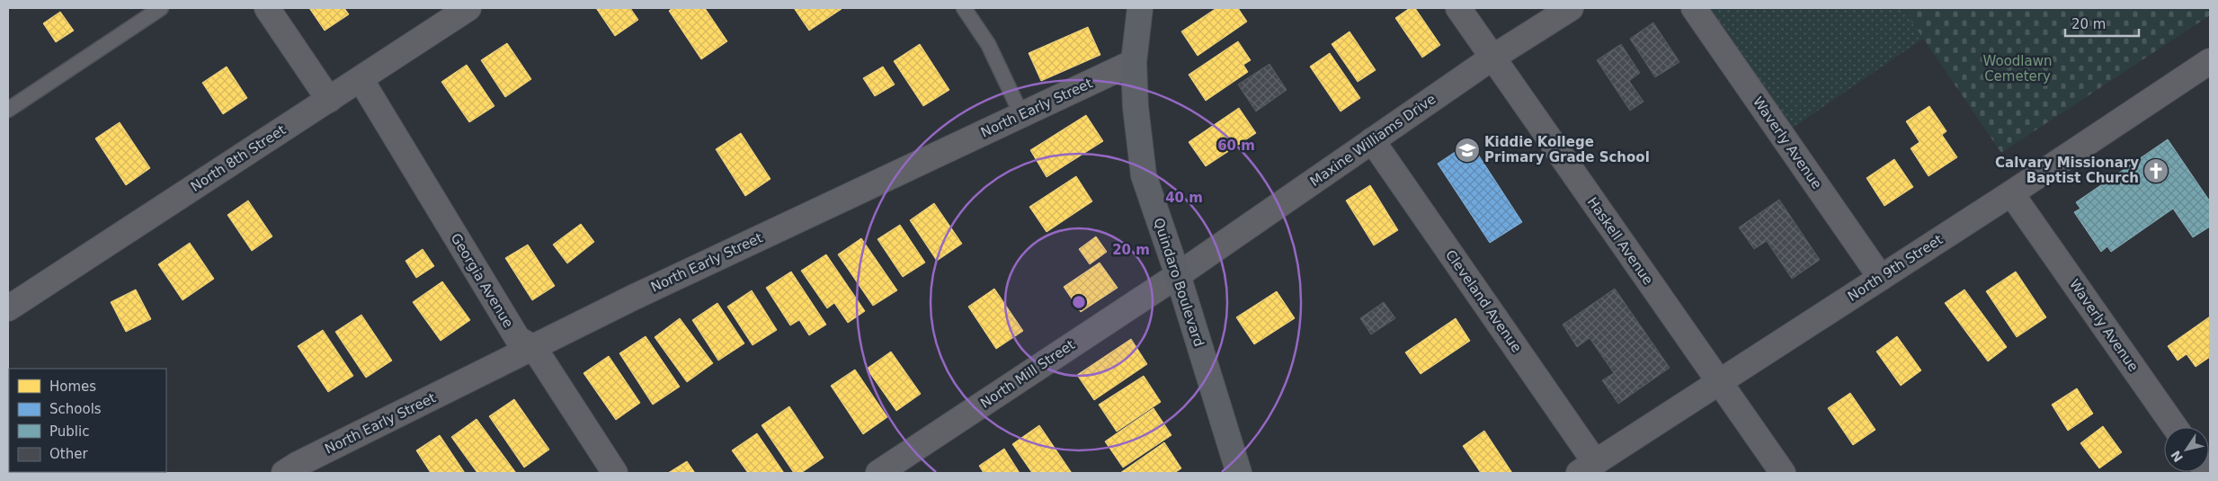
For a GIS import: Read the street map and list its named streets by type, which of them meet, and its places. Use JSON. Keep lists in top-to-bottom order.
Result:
{
  "streets": {
    "main road": ["Quindaro Boulevard"],
    "street": [
      "North Early Street",
      "Maxine Williams Drive",
      "Waverly Avenue",
      "North 8th Street",
      "Haskell Avenue",
      "North 9th Street",
      "Georgia Avenue",
      "Cleveland Avenue",
      "North Mill Street"
    ]
  },
  "crossings": [
    ["North Early Street", "Georgia Avenue"],
    ["North Early Street", "Quindaro Boulevard"],
    ["Maxine Williams Drive", "Haskell Avenue"],
    ["Maxine Williams Drive", "Quindaro Boulevard"],
    ["Maxine Williams Drive", "Cleveland Avenue"],
    ["Maxine Williams Drive", "North Mill Street"],
    ["Waverly Avenue", "North 9th Street"],
    ["North 8th Street", "Georgia Avenue"],
    ["Haskell Avenue", "North 9th Street"],
    ["North 9th Street", "Cleveland Avenue"],
    ["Quindaro Boulevard", "North Mill Street"]
  ],
  "parks": ["Woodlawn Cemetery"],
  "places": {
    "school or university": ["Kiddie Kollege Primary Grade School"],
    "church": ["Calvary Missionary Baptist Church"]
  },
  "legend": [
    "Homes",
    "Schools",
    "Public",
    "Other"
  ],
  "scale_bar": "20 m",
  "north": "bottom left",
  "rings": ["60 m", "40 m", "20 m"]
}
